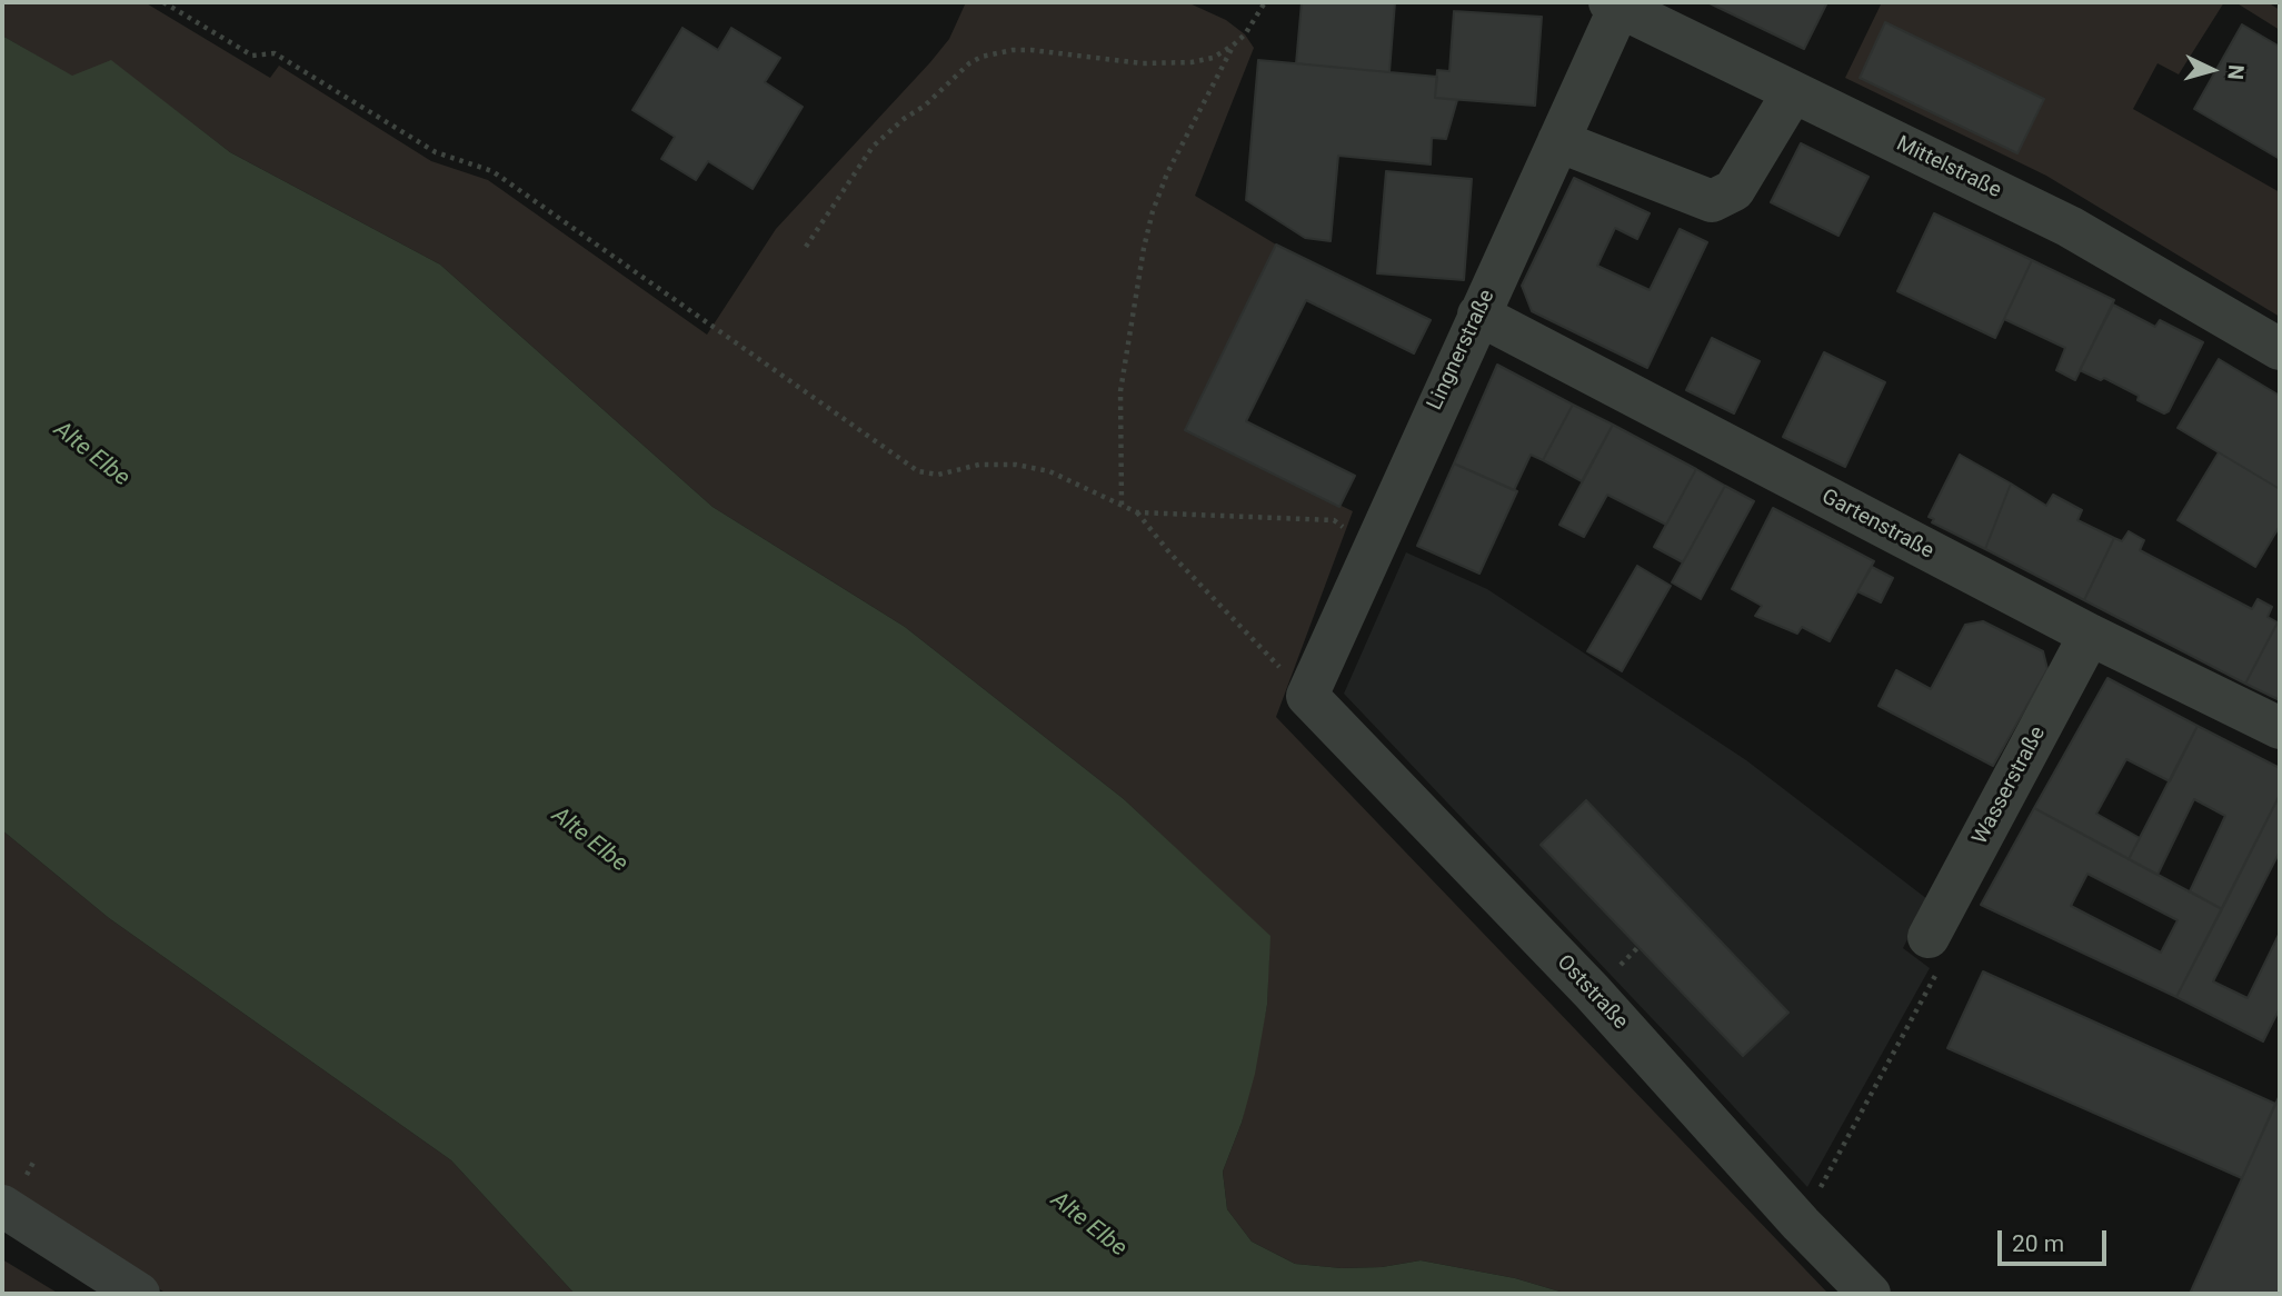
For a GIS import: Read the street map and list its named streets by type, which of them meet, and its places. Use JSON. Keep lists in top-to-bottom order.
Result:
{
  "streets": {
    "street": [
      "Mittelstraße",
      "Lingnerstraße",
      "Gartenstraße",
      "Wasserstraße",
      "Oststraße"
    ]
  },
  "crossings": [
    ["Mittelstraße", "Lingnerstraße"],
    ["Lingnerstraße", "Gartenstraße"],
    ["Lingnerstraße", "Oststraße"],
    ["Gartenstraße", "Wasserstraße"]
  ],
  "water": ["Alte Elbe"],
  "scale_bar": "20 m",
  "north": "right"
}
